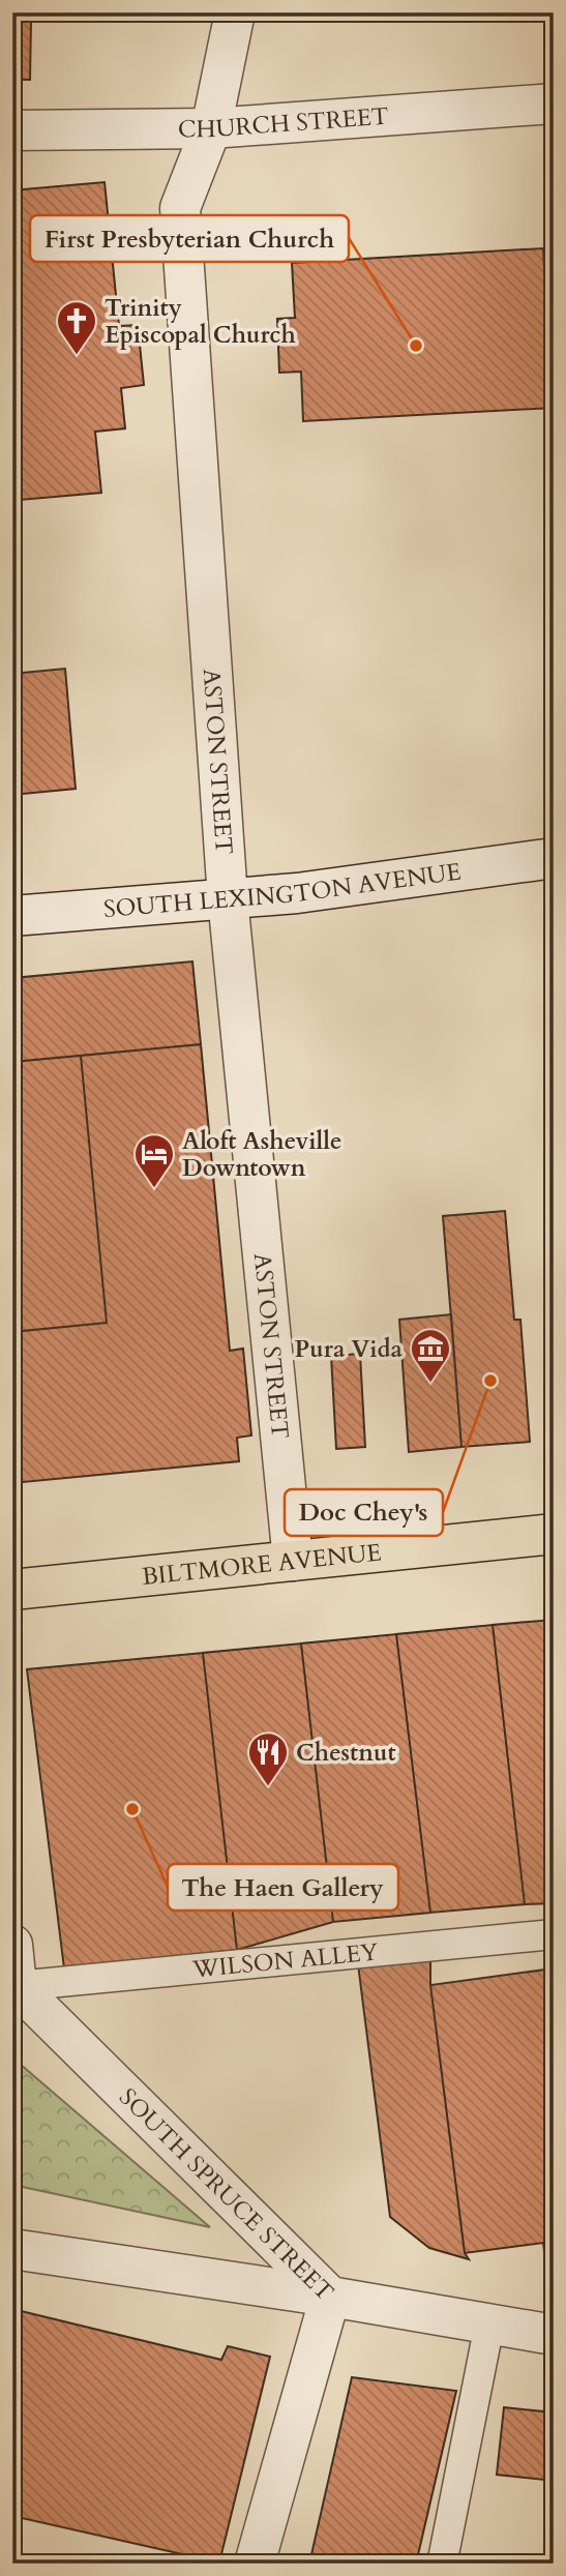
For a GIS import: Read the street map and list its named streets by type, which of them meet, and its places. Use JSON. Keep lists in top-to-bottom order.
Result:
{
  "streets": {
    "main road": ["BILTMORE AVENUE"],
    "street": [
      "CHURCH STREET",
      "ASTON STREET",
      "SOUTH LEXINGTON AVENUE",
      "SOUTH SPRUCE STREET"
    ],
    "lane": ["WILSON ALLEY"]
  },
  "crossings": [
    ["CHURCH STREET", "ASTON STREET"],
    ["ASTON STREET", "SOUTH LEXINGTON AVENUE"],
    ["ASTON STREET", "BILTMORE AVENUE"],
    ["WILSON ALLEY", "SOUTH SPRUCE STREET"]
  ],
  "places": {
    "other": ["First Presbyterian Church", "Doc Chey's", "The Haen Gallery"],
    "church": ["Trinity Episcopal Church"],
    "hotel": ["Aloft Asheville Downtown"],
    "museum": ["Pura Vida"],
    "restaurant": ["Chestnut"]
  }
}
